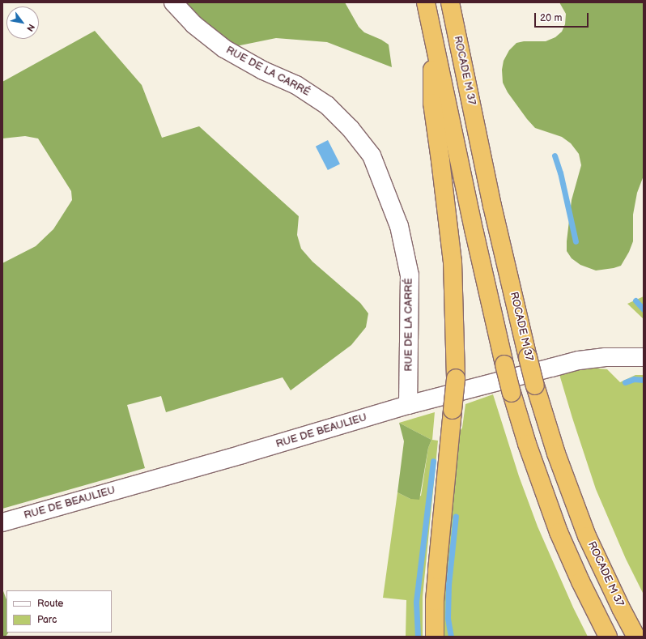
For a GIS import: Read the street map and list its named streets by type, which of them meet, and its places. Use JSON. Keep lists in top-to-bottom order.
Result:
{
  "streets": {
    "highway": ["ROCADE M 37"],
    "street": ["RUE DE LA CARRÉ", "RUE DE BEAULIEU"]
  },
  "crossings": [
    ["RUE DE LA CARRÉ", "RUE DE BEAULIEU"]
  ],
  "legend": ["Route", "Parc"],
  "scale_bar": "20 m",
  "north": "bottom right"
}
